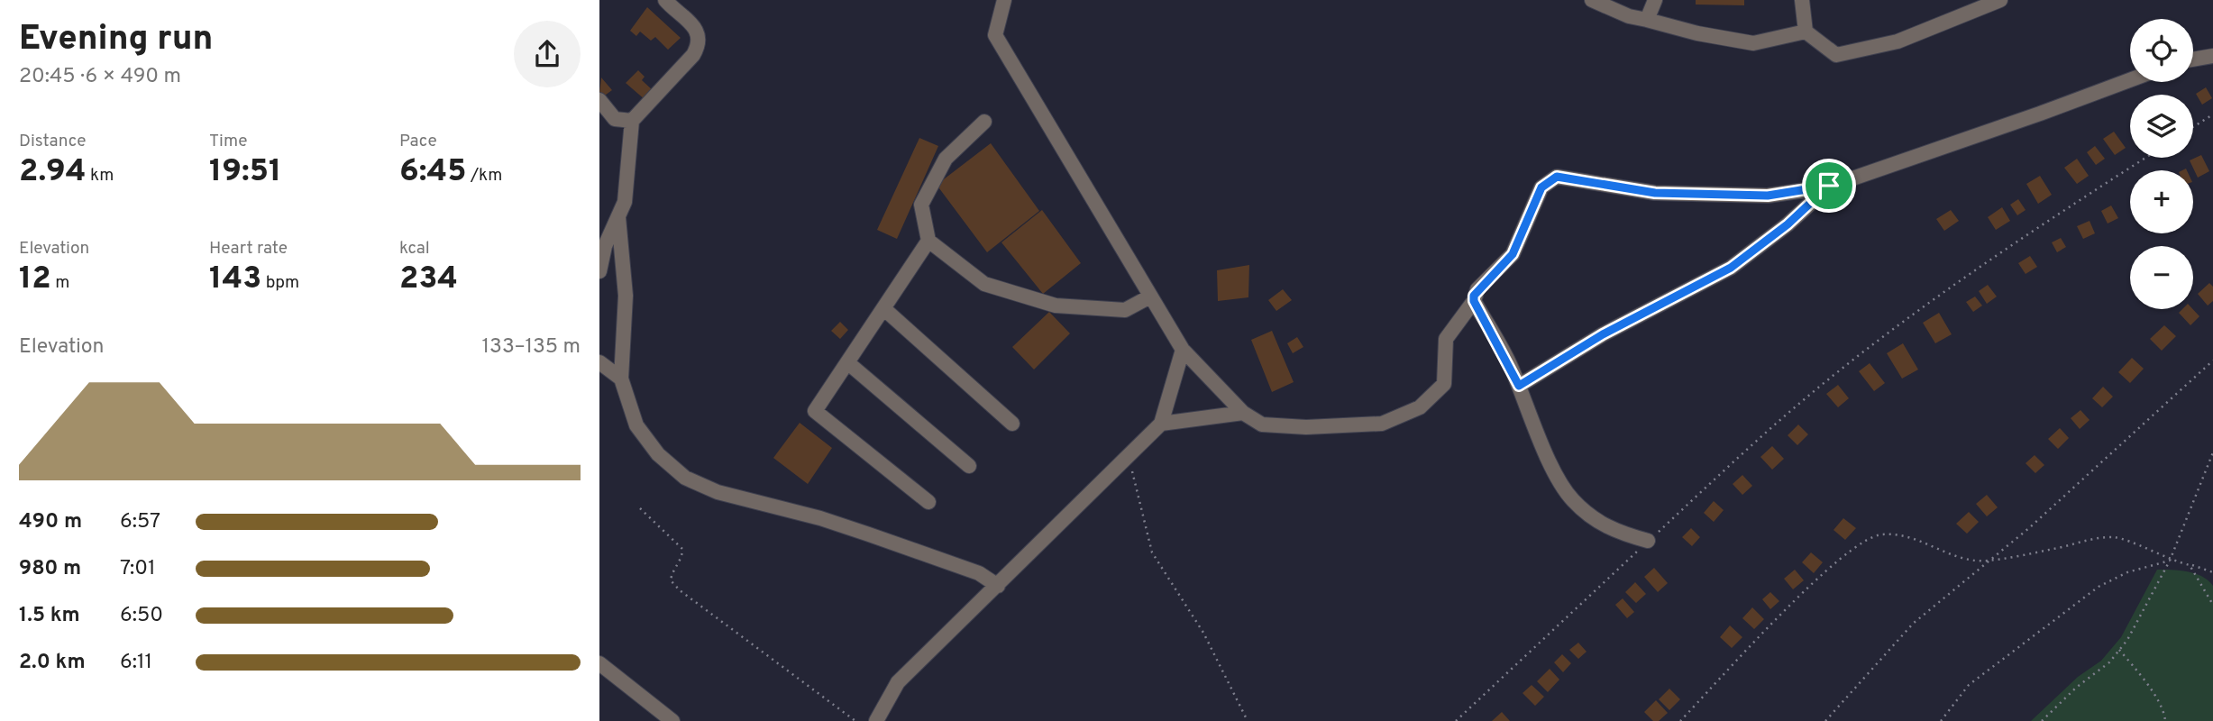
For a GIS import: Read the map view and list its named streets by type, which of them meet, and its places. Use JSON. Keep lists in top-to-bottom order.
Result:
{
  "page": {
    "heading": ["Evening run", "20:45 · 6 × 490 m"],
    "map_buttons": ["+", "−"],
    "stats": [
      ["Distance", "2.94 km"],
      ["Time", "19:51"],
      ["Pace", "6:45 /km"],
      ["Elevation", "12 m"],
      ["Heart rate", "143 bpm"],
      ["kcal", "234"]
    ],
    "chart": ["Elevation", "133–135 m"],
    "list": [
      {
        "name": "490 m",
        "note": "6:57"
      },
      {
        "name": "980 m",
        "note": "7:01"
      },
      {
        "name": "1.5 km",
        "note": "6:50"
      },
      {
        "name": "2.0 km",
        "note": "6:11"
      }
    ]
  }
}
